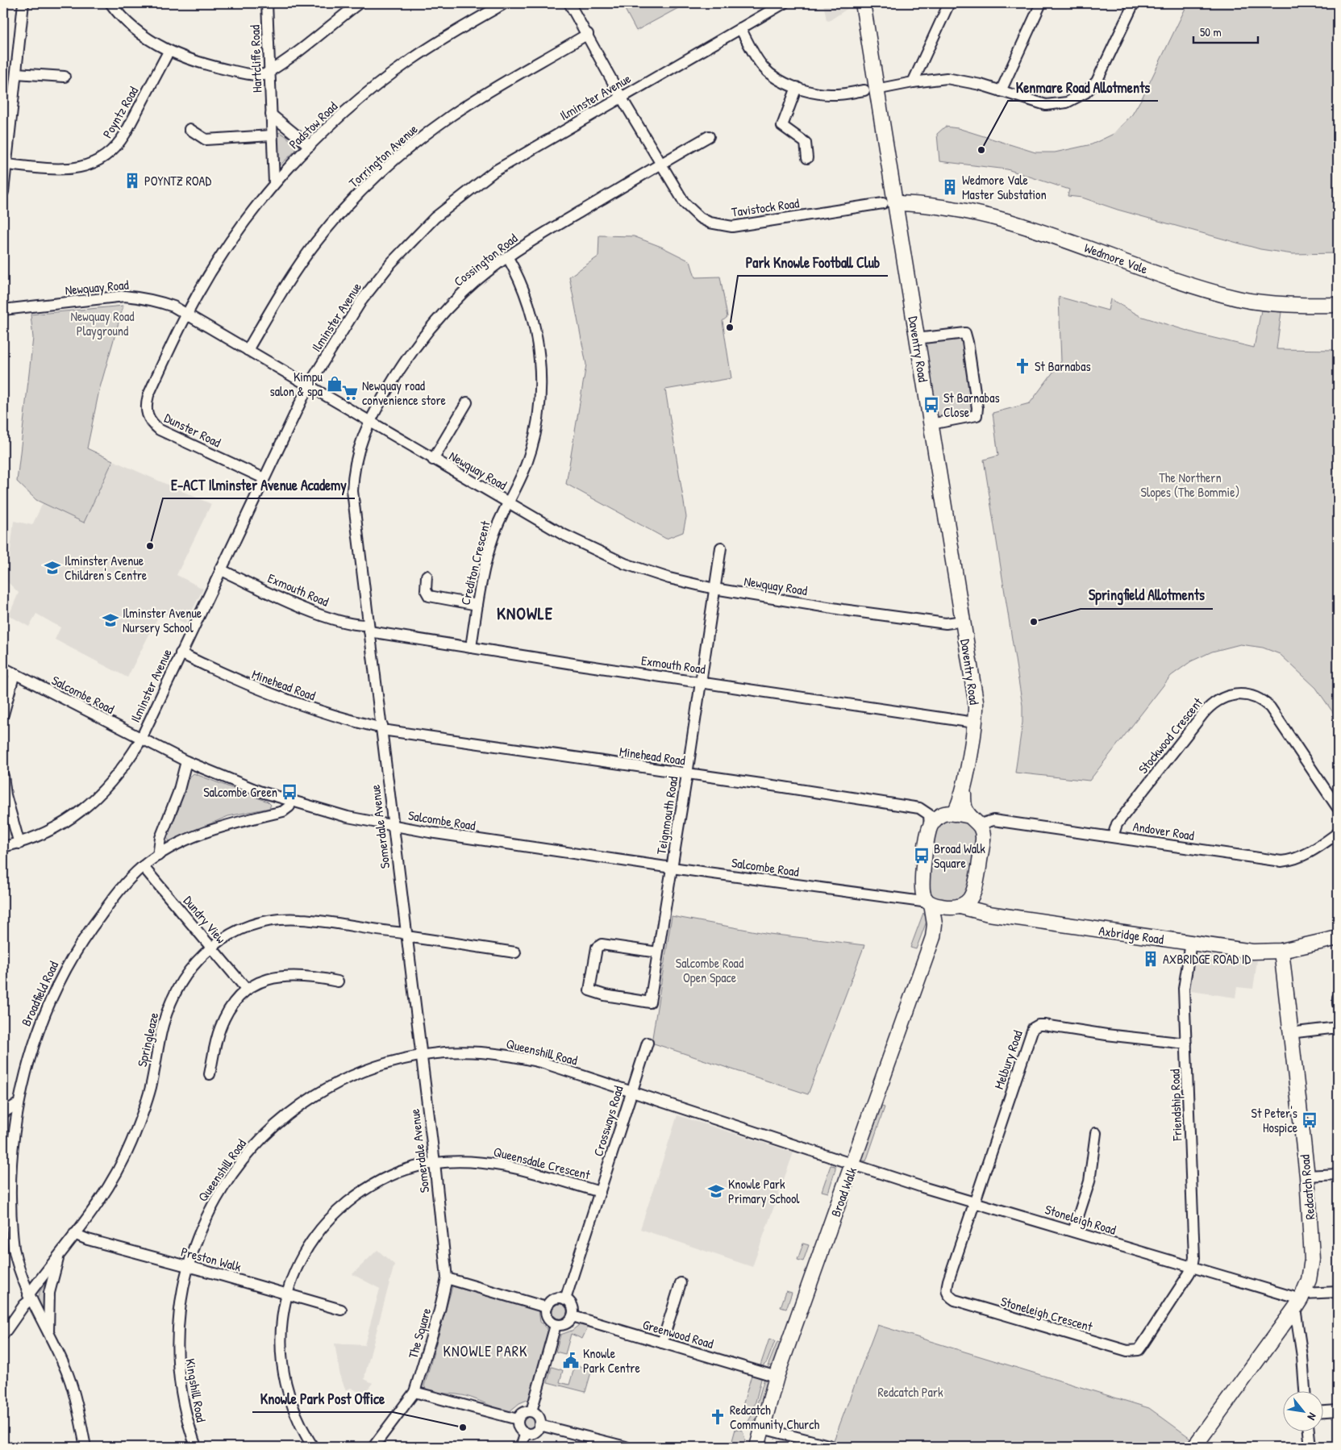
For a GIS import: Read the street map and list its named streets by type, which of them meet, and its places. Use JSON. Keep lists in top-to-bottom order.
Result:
{
  "streets": {
    "street": [
      "Hartcliffe Road",
      "Ilminster Avenue",
      "Poyntz Road",
      "Padstow Road",
      "Torrington Avenue",
      "Tavistock Road",
      "Wedmore Vale",
      "Cossington Road",
      "Newquay Road",
      "Daventry Road",
      "Dunster Road",
      "Crediton Crescent",
      "Exmouth Road",
      "Minehead Road",
      "Salcombe Road",
      "Stockwood Crescent",
      "Teignmouth Road",
      "Somerdale Avenue",
      "Andover Road",
      "Dundry View",
      "Axbridge Road",
      "Broadfield Road",
      "Springleaze",
      "Queenshill Road",
      "Melbury Road",
      "Friendship Road",
      "Crossways Road",
      "Queensdale Crescent",
      "Redcatch Road",
      "Broad Walk",
      "Stoneleigh Road",
      "Preston Walk",
      "Stoneleigh Crescent",
      "The Square",
      "Greenwood Road",
      "Kingshill Road"
    ]
  },
  "crossings": [
    ["Hartcliffe Road", "Padstow Road"],
    ["Ilminster Avenue", "Tavistock Road"],
    ["Ilminster Avenue", "Newquay Road"],
    ["Ilminster Avenue", "Dunster Road"],
    ["Ilminster Avenue", "Exmouth Road"],
    ["Ilminster Avenue", "Minehead Road"],
    ["Ilminster Avenue", "Salcombe Road"],
    ["Padstow Road", "Newquay Road"],
    ["Padstow Road", "Dunster Road"],
    ["Torrington Avenue", "Tavistock Road"],
    ["Torrington Avenue", "Newquay Road"],
    ["Tavistock Road", "Wedmore Vale"],
    ["Tavistock Road", "Cossington Road"],
    ["Tavistock Road", "Daventry Road"],
    ["Wedmore Vale", "Daventry Road"],
    ["Cossington Road", "Newquay Road"],
    ["Cossington Road", "Crediton Crescent"],
    ["Cossington Road", "Somerdale Avenue"],
    ["Newquay Road", "Daventry Road"],
    ["Newquay Road", "Dunster Road"],
    ["Newquay Road", "Crediton Crescent"],
    ["Newquay Road", "Teignmouth Road"],
    ["Newquay Road", "Somerdale Avenue"],
    ["Daventry Road", "Exmouth Road"],
    ["Daventry Road", "Minehead Road"],
    ["Daventry Road", "Salcombe Road"],
    ["Daventry Road", "Andover Road"],
    ["Daventry Road", "Axbridge Road"],
    ["Daventry Road", "Broad Walk"],
    ["Crediton Crescent", "Exmouth Road"],
    ["Exmouth Road", "Teignmouth Road"],
    ["Exmouth Road", "Somerdale Avenue"],
    ["Minehead Road", "Salcombe Road"],
    ["Minehead Road", "Teignmouth Road"],
    ["Minehead Road", "Somerdale Avenue"],
    ["Minehead Road", "Andover Road"],
    ["Minehead Road", "Axbridge Road"],
    ["Minehead Road", "Broad Walk"],
    ["Salcombe Road", "Teignmouth Road"],
    ["Salcombe Road", "Somerdale Avenue"],
    ["Salcombe Road", "Andover Road"],
    ["Salcombe Road", "Axbridge Road"],
    ["Salcombe Road", "Broadfield Road"],
    ["Salcombe Road", "Broad Walk"],
    ["Stockwood Crescent", "Andover Road"],
    ["Somerdale Avenue", "Springleaze"],
    ["Somerdale Avenue", "Queenshill Road"],
    ["Somerdale Avenue", "Queensdale Crescent"],
    ["Somerdale Avenue", "The Square"],
    ["Andover Road", "Axbridge Road"],
    ["Andover Road", "Broad Walk"],
    ["Dundry View", "Broadfield Road"],
    ["Dundry View", "Springleaze"],
    ["Axbridge Road", "Friendship Road"],
    ["Axbridge Road", "Redcatch Road"],
    ["Axbridge Road", "Broad Walk"],
    ["Broadfield Road", "Springleaze"],
    ["Springleaze", "Preston Walk"],
    ["Queenshill Road", "Crossways Road"],
    ["Queenshill Road", "Broad Walk"],
    ["Queenshill Road", "Stoneleigh Road"],
    ["Queenshill Road", "Preston Walk"],
    ["Queenshill Road", "Kingshill Road"],
    ["Melbury Road", "Friendship Road"],
    ["Melbury Road", "Stoneleigh Road"],
    ["Melbury Road", "Stoneleigh Crescent"],
    ["Friendship Road", "Stoneleigh Road"],
    ["Friendship Road", "Stoneleigh Crescent"],
    ["Crossways Road", "Queensdale Crescent"],
    ["Crossways Road", "Greenwood Road"],
    ["Queensdale Crescent", "Preston Walk"],
    ["Redcatch Road", "Stoneleigh Road"],
    ["Broad Walk", "Stoneleigh Road"],
    ["Broad Walk", "Greenwood Road"],
    ["Stoneleigh Road", "Stoneleigh Crescent"],
    ["Preston Walk", "Kingshill Road"]
  ],
  "districts": ["KNOWLE", "KNOWLE PARK"],
  "parks": [
    "Newquay Road Playground",
    "The Northern Slopes (The Bommie)",
    "Salcombe Road Open Space",
    "Redcatch Park"
  ],
  "places": {
    "other": [
      "Kenmare Road Allotments",
      "Park Knowle Football Club",
      "E-ACT Ilminster Avenue Academy",
      "Springfield Allotments",
      "Knowle Park Post Office"
    ],
    "building": ["POYNTZ ROAD", "Wedmore Vale Master Substation", "AXBRIDGE ROAD ID"],
    "church": ["St Barnabas", "Redcatch Community Church"],
    "shop": ["Kimpu salon & spa"],
    "supermarket": ["Newquay road convenience store"],
    "bus stop": [
      "St Barnabas Close",
      "Salcombe Green",
      "Broad Walk Square",
      "St Peter's Hospice"
    ],
    "school or university": ["Ilminster Avenue Children's Centre", "Ilminster Avenue Nursery School", "Knowle Park Primary School"],
    "public building": ["Knowle Park Centre"]
  },
  "scale_bar": "50 m",
  "north": "bottom right"
}
